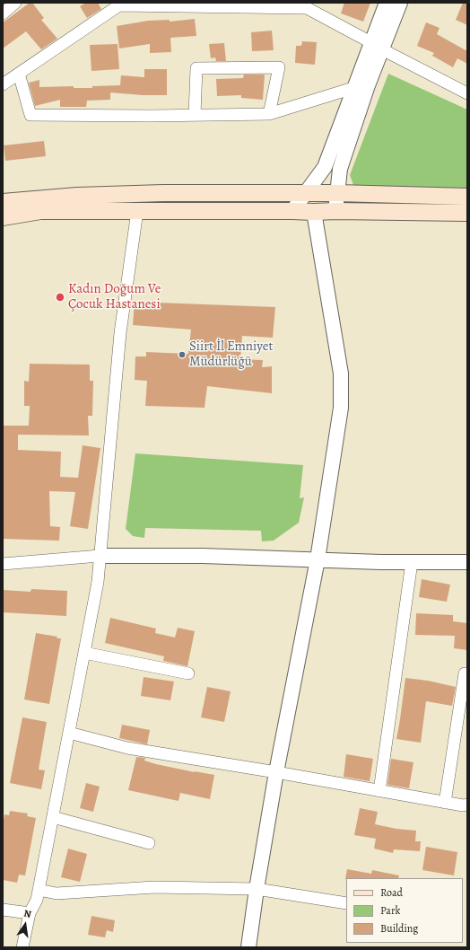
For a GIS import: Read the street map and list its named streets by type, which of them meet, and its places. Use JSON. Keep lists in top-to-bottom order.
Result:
{
  "places": ["Kadın Doğum Ve Çocuk Hastanesi", "Siirt İl Emniyet Müdürlüğü"],
  "legend": ["Road", "Park", "Building"],
  "north": "top"
}
